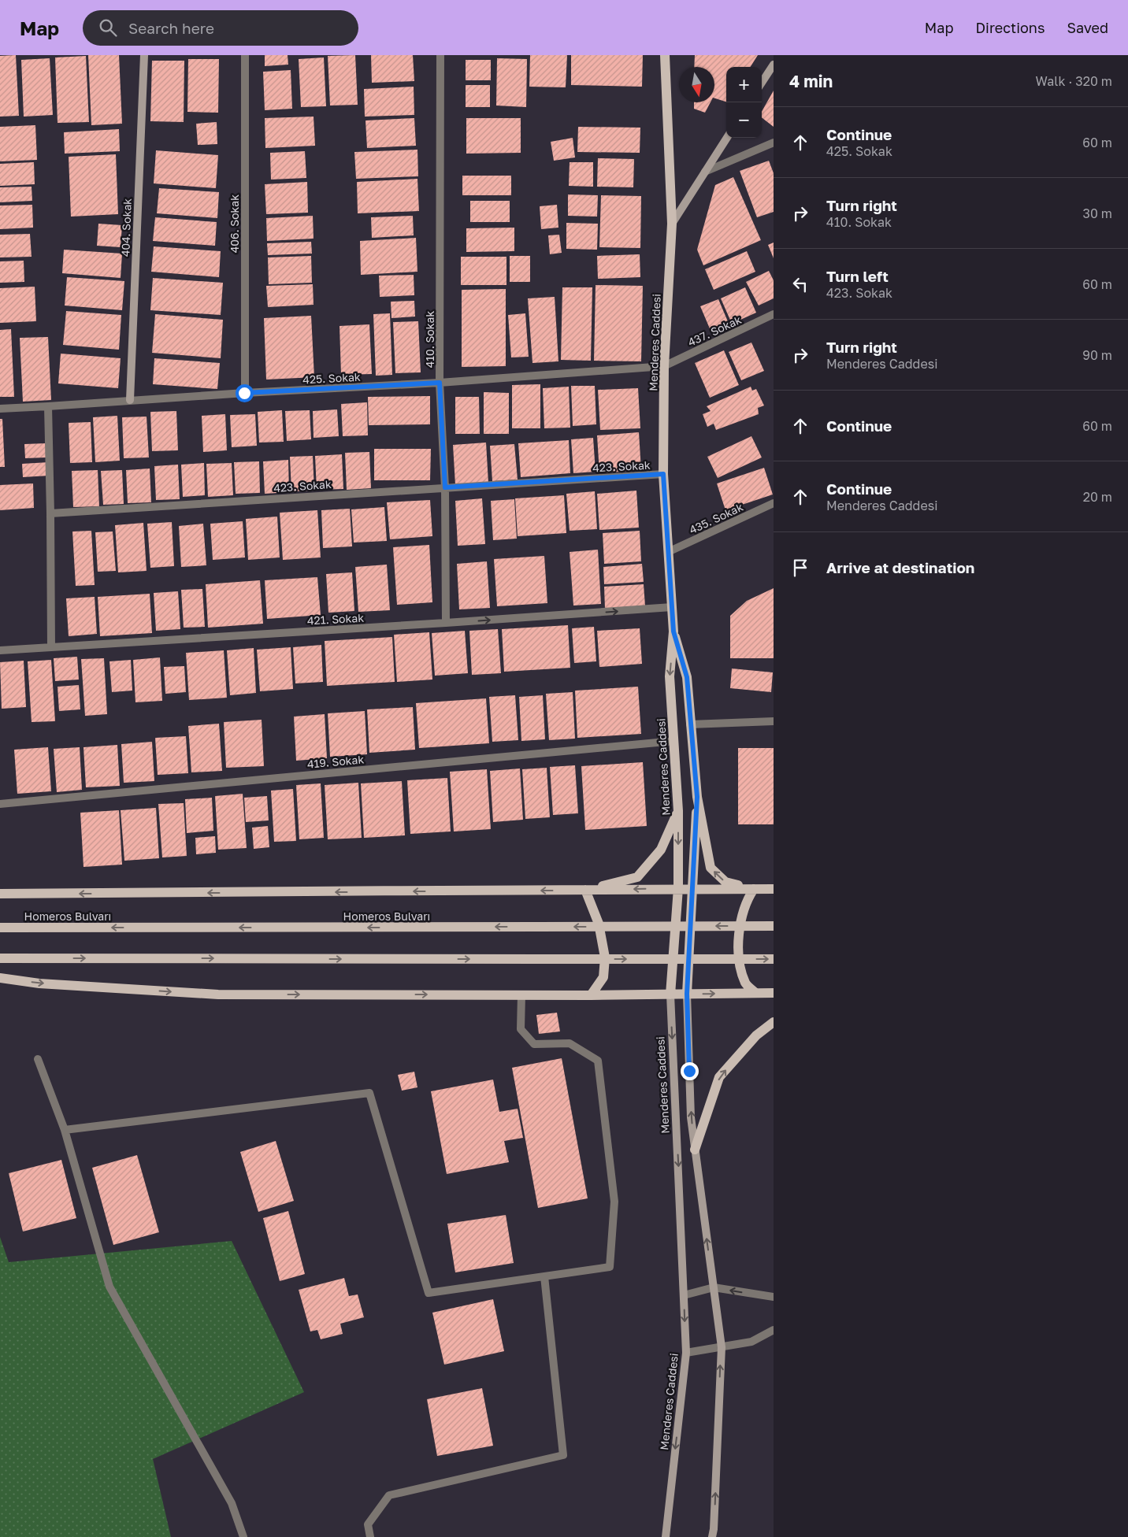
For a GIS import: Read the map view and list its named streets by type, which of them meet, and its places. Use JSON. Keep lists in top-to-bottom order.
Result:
{
  "streets": {
    "main road": ["404. Sokak", "Menderes Caddesi", "Homeros Bulvarı"],
    "street": [
      "406. Sokak",
      "437. Sokak",
      "410. Sokak",
      "425. Sokak",
      "423. Sokak",
      "435. Sokak",
      "421. Sokak",
      "419. Sokak"
    ]
  },
  "crossings": [
    ["406. Sokak", "425. Sokak"],
    ["404. Sokak", "425. Sokak"],
    ["437. Sokak", "Menderes Caddesi"],
    ["437. Sokak", "425. Sokak"],
    ["410. Sokak", "425. Sokak"],
    ["410. Sokak", "423. Sokak"],
    ["410. Sokak", "421. Sokak"],
    ["Menderes Caddesi", "425. Sokak"],
    ["Menderes Caddesi", "423. Sokak"],
    ["Menderes Caddesi", "435. Sokak"],
    ["Menderes Caddesi", "421. Sokak"],
    ["Menderes Caddesi", "419. Sokak"]
  ],
  "north": "bottom",
  "page": {
    "header": "Map",
    "search": "Search here",
    "nav": ["Map", "Directions", "Saved"],
    "heading": ["4 min", "Walk · 320 m"],
    "map_buttons": ["+", "−"],
    "list": [
      ["Continue", "425. Sokak", "60 m"],
      ["Turn right", "410. Sokak", "30 m"],
      ["Turn left", "423. Sokak", "60 m"],
      ["Turn right", "Menderes Caddesi", "90 m"],
      ["Continue", "60 m"],
      ["Continue", "Menderes Caddesi", "20 m"],
      "Arrive at destination"
    ]
  }
}
